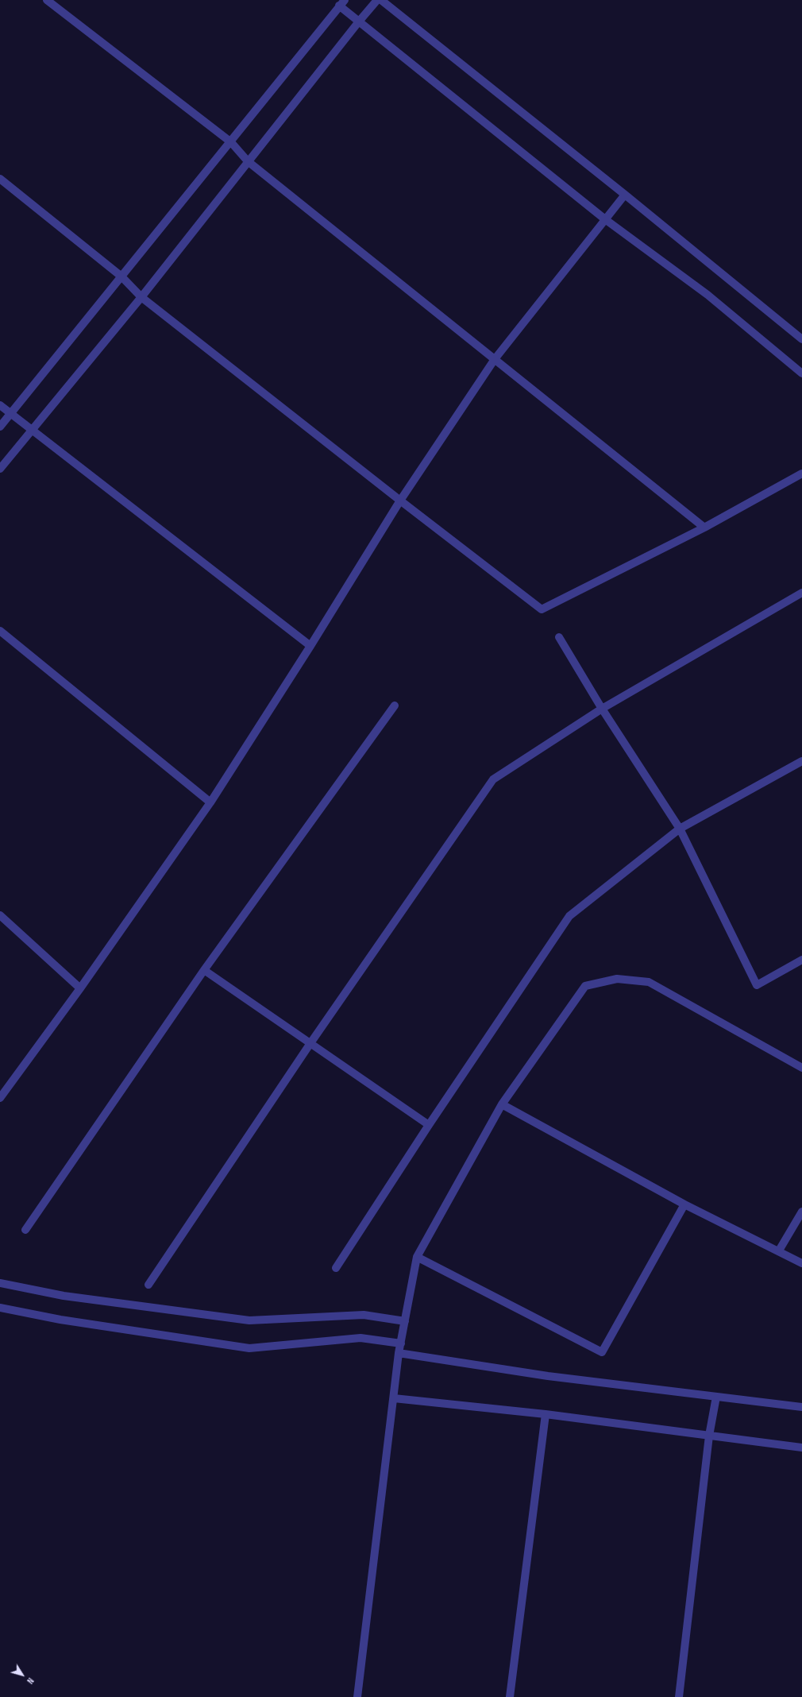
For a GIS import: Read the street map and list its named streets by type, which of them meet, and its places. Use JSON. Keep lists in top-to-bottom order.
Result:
{
  "north": "bottom right"
}
